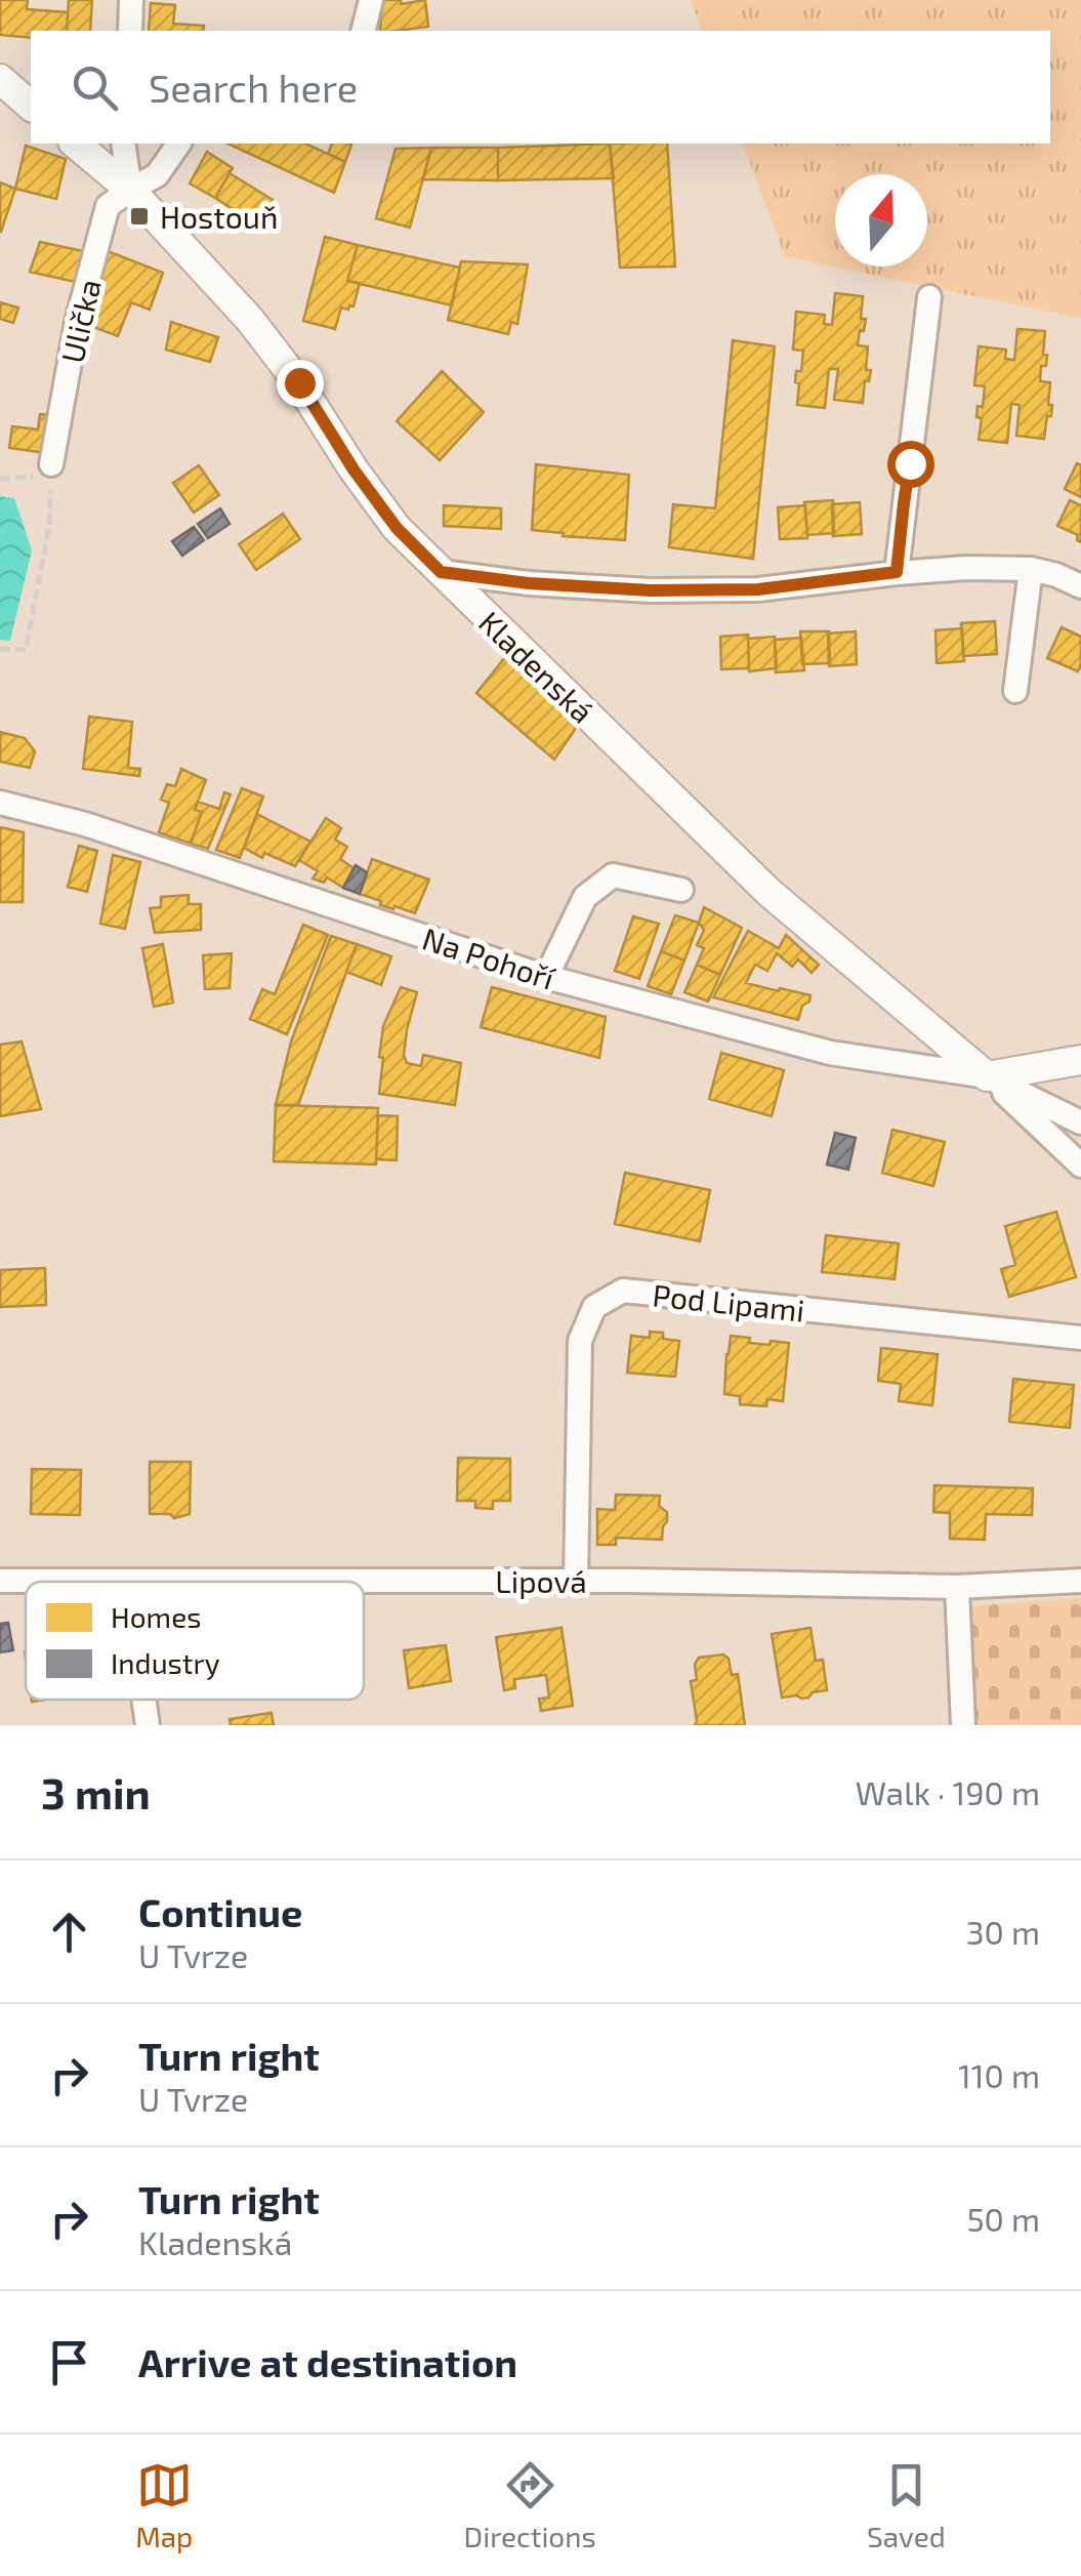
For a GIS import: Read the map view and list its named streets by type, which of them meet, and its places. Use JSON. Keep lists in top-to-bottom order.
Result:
{
  "streets": {
    "street": [
      "Ulička",
      "Kladenská",
      "Na Pohoří",
      "Pod Lipami",
      "Lipová"
    ]
  },
  "crossings": [
    ["Ulička", "Kladenská"],
    ["Kladenská", "Na Pohoří"],
    ["Pod Lipami", "Lipová"]
  ],
  "places": {
    "transit": ["Hostouň"]
  },
  "legend": ["Homes", "Industry"],
  "north": "top",
  "page": {
    "search": "Search here",
    "heading": ["3 min", "Walk · 190 m"],
    "list": [
      ["Continue", "U Tvrze", "30 m"],
      ["Turn right", "U Tvrze", "110 m"],
      ["Turn right", "Kladenská", "50 m"],
      "Arrive at destination"
    ],
    "nav": ["Map", "Directions", "Saved"]
  }
}
